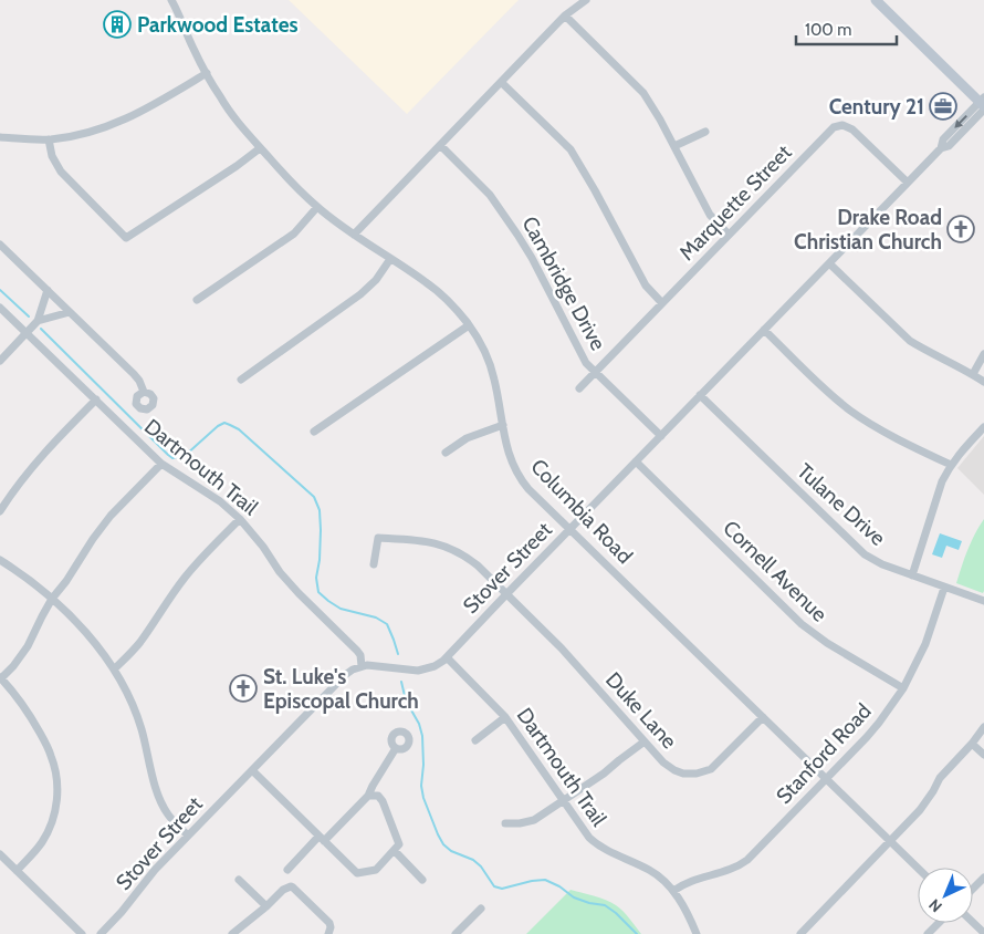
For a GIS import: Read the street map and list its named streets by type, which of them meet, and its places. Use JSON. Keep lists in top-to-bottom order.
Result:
{
  "streets": {
    "street": [
      "Marquette Street",
      "Cambridge Drive",
      "Dartmouth Trail",
      "Tulane Drive",
      "Columbia Road",
      "Stover Street",
      "Cornell Avenue",
      "Duke Lane",
      "Stanford Road"
    ]
  },
  "crossings": [
    ["Marquette Street", "Cambridge Drive"],
    ["Marquette Street", "Stover Street"],
    ["Cambridge Drive", "Stover Street"],
    ["Dartmouth Trail", "Stover Street"],
    ["Dartmouth Trail", "Stanford Road"],
    ["Tulane Drive", "Stover Street"],
    ["Tulane Drive", "Stanford Road"],
    ["Columbia Road", "Stover Street"],
    ["Columbia Road", "Duke Lane"],
    ["Columbia Road", "Stanford Road"],
    ["Stover Street", "Cornell Avenue"],
    ["Stover Street", "Duke Lane"],
    ["Cornell Avenue", "Stanford Road"]
  ],
  "places": {
    "building": ["Parkwood Estates"],
    "office": ["Century 21"],
    "church": ["Drake Road Christian Church", "St. Luke's Episcopal Church"]
  },
  "scale_bar": "100 m",
  "north": "bottom left"
}
